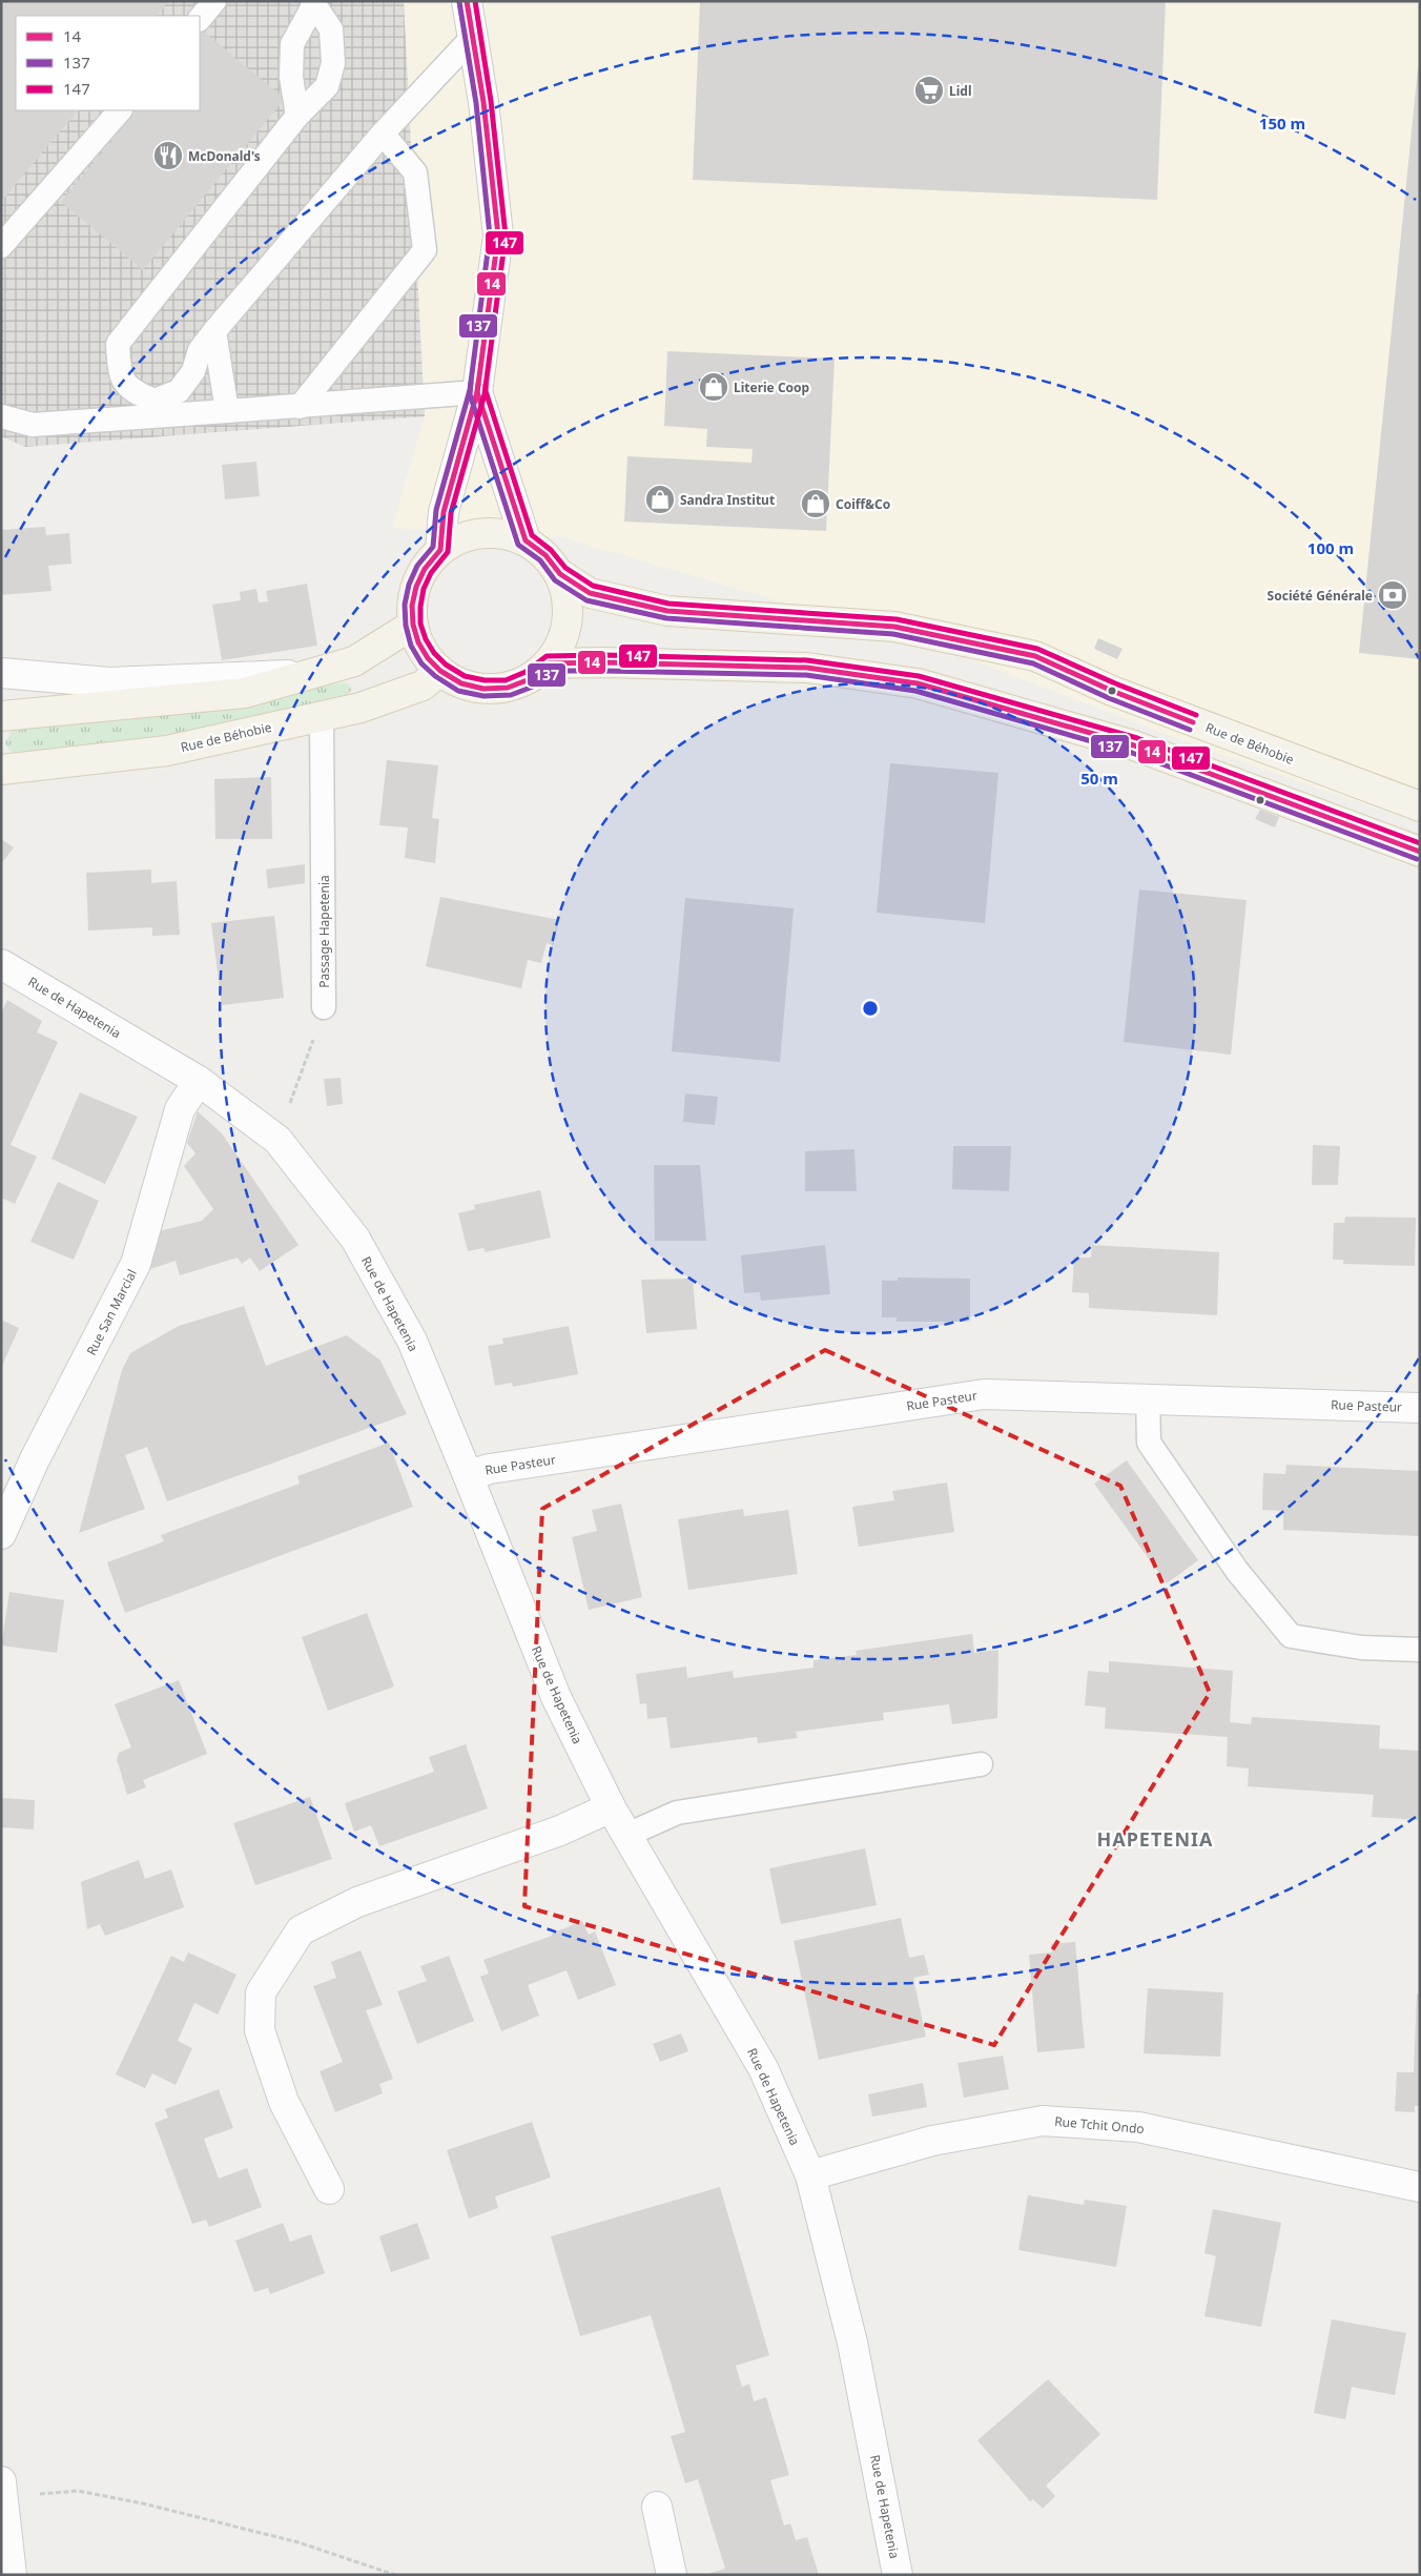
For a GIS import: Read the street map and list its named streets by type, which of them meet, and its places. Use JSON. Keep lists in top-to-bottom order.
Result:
{
  "streets": {
    "main road": ["Rue de Béhobie"],
    "street": [
      "Rue de Hapetenia",
      "Rue San Marcial",
      "Rue Pasteur",
      "Rue Tchit Ondo"
    ],
    "lane": ["Passage Hapetenia"]
  },
  "crossings": [
    ["Rue de Béhobie", "Passage Hapetenia"],
    ["Passage Hapetenia", "Rue de Hapetenia"],
    ["Rue de Hapetenia", "Rue San Marcial"],
    ["Rue de Hapetenia", "Rue Pasteur"],
    ["Rue de Hapetenia", "Rue Tchit Ondo"]
  ],
  "districts": ["HAPETENIA"],
  "places": {
    "supermarket": ["Lidl"],
    "restaurant": ["McDonald's"],
    "shop": ["Literie Coop", "Sandra Institut", "Coiff&Co"],
    "bank": ["Société Générale"]
  },
  "lines": ["transit line 14", "transit line 147", "transit line 137"],
  "legend": ["14", "137", "147"],
  "rings": ["150 m", "100 m", "50 m"]
}
